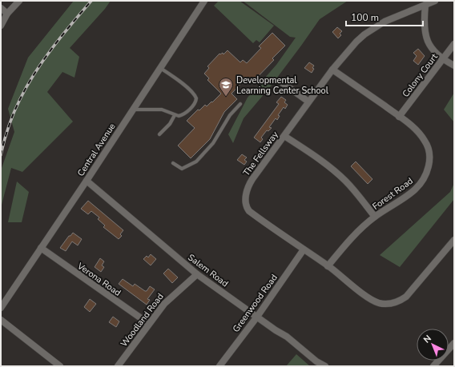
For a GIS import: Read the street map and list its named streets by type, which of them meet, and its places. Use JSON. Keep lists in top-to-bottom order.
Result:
{
  "streets": {
    "street": [
      "Colony Court",
      "Central Avenue",
      "The Fellsway",
      "Forest Road",
      "Salem Road",
      "Verona Road",
      "Greenwood Road",
      "Woodland Road"
    ]
  },
  "crossings": [
    ["Colony Court", "Forest Road"],
    ["Central Avenue", "Salem Road"],
    ["Central Avenue", "Verona Road"],
    ["The Fellsway", "Forest Road"],
    ["The Fellsway", "Greenwood Road"],
    ["Salem Road", "Greenwood Road"],
    ["Salem Road", "Woodland Road"],
    ["Verona Road", "Woodland Road"]
  ],
  "places": {
    "school or university": ["Developmental Learning Center School"]
  },
  "scale_bar": "100 m",
  "north": "top left"
}
